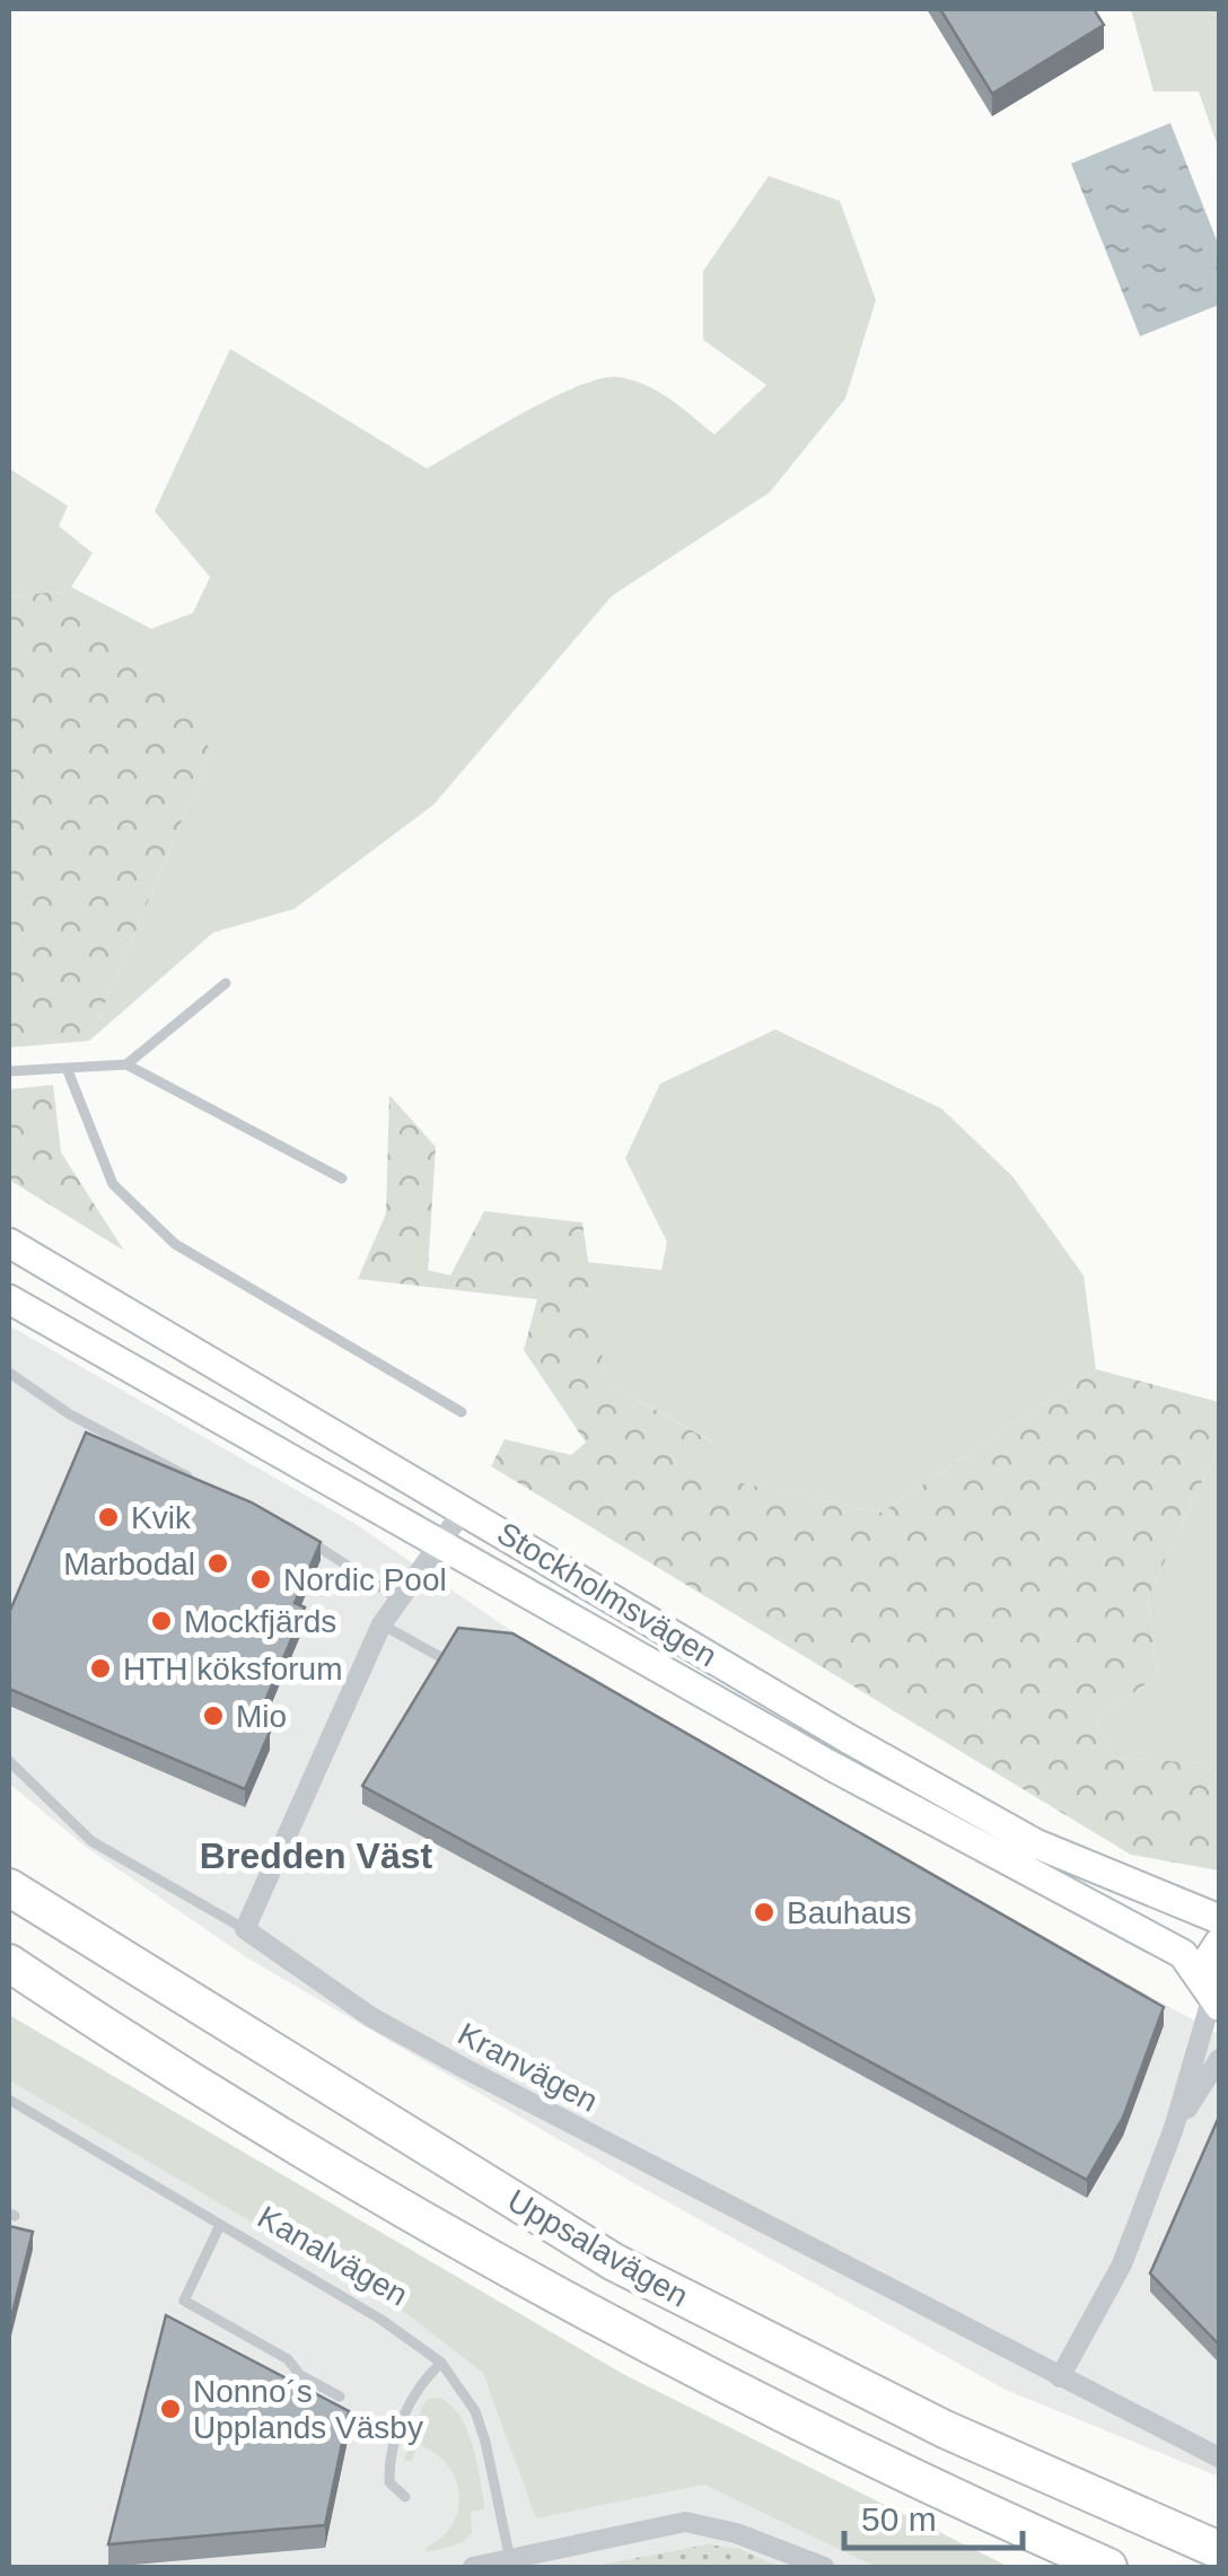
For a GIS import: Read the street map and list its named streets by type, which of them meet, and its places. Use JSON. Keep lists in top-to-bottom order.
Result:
{
  "streets": {
    "highway": ["Uppsalavägen"],
    "main road": ["Stockholmsvägen"],
    "street": ["Kranvägen"],
    "lane": ["Kanalvägen"]
  },
  "districts": ["Bredden Väst"],
  "places": [
    "Kvik",
    "Marbodal",
    "Nordic Pool",
    "Mockfjärds",
    "HTH köksforum",
    "Mio",
    "Bauhaus",
    "Nonno´s Upplands Väsby"
  ],
  "scale_bar": "50 m"
}
